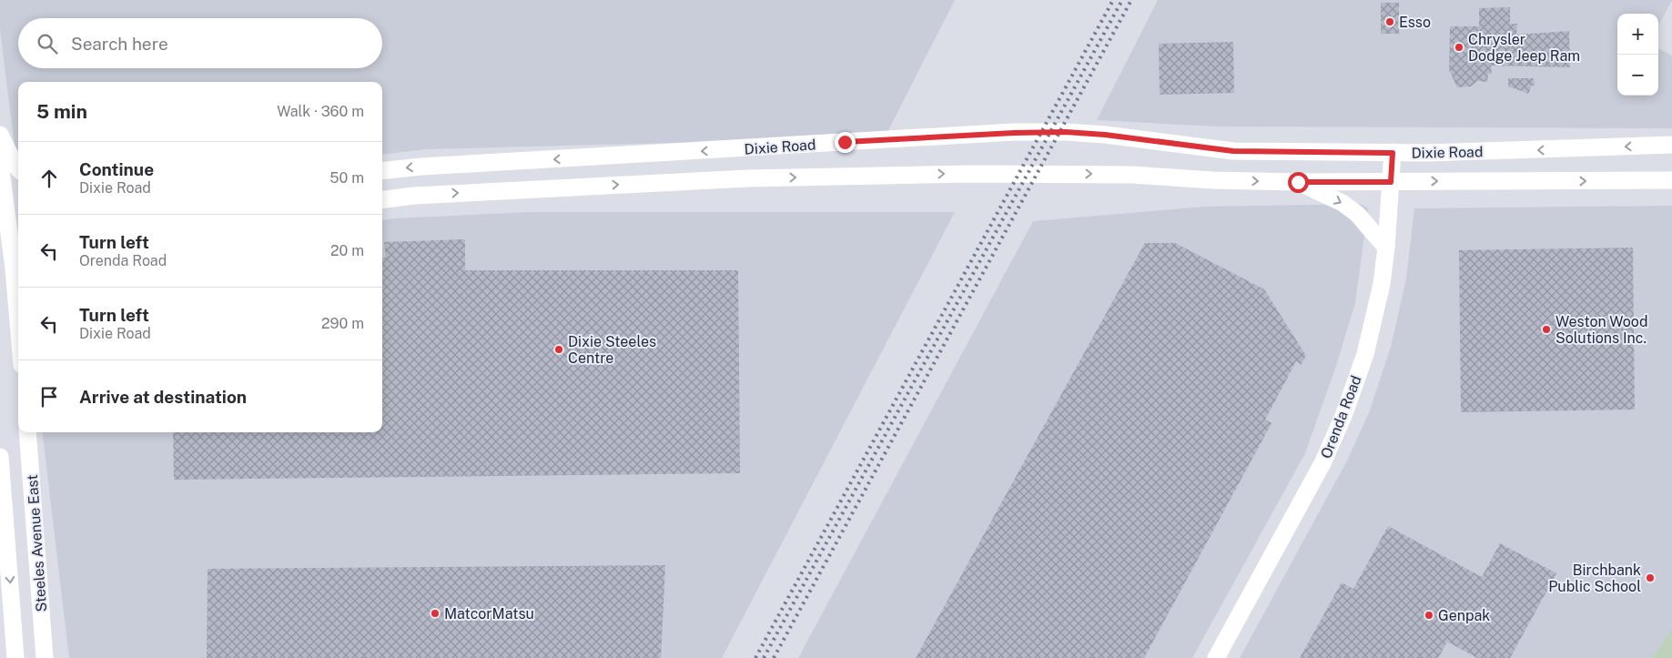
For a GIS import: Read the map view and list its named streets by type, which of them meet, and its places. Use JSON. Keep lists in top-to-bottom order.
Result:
{
  "streets": {
    "main road": ["Dixie Road", "Orenda Road", "Steeles Avenue East"]
  },
  "crossings": [
    ["Dixie Road", "Orenda Road"]
  ],
  "places": [
    "Esso",
    "Chrysler Dodge Jeep Ram",
    "Weston Wood Solutions Inc.",
    "Dixie Steeles Centre",
    "Birchbank Public School",
    "MatcorMatsu",
    "Genpak"
  ],
  "page": {
    "map_buttons": ["+", "−"],
    "search": "Search here",
    "heading": ["5 min", "Walk · 360 m"],
    "list": [
      ["Continue", "Dixie Road", "50 m"],
      ["Turn left", "Orenda Road", "20 m"],
      ["Turn left", "Dixie Road", "290 m"],
      "Arrive at destination"
    ]
  }
}
